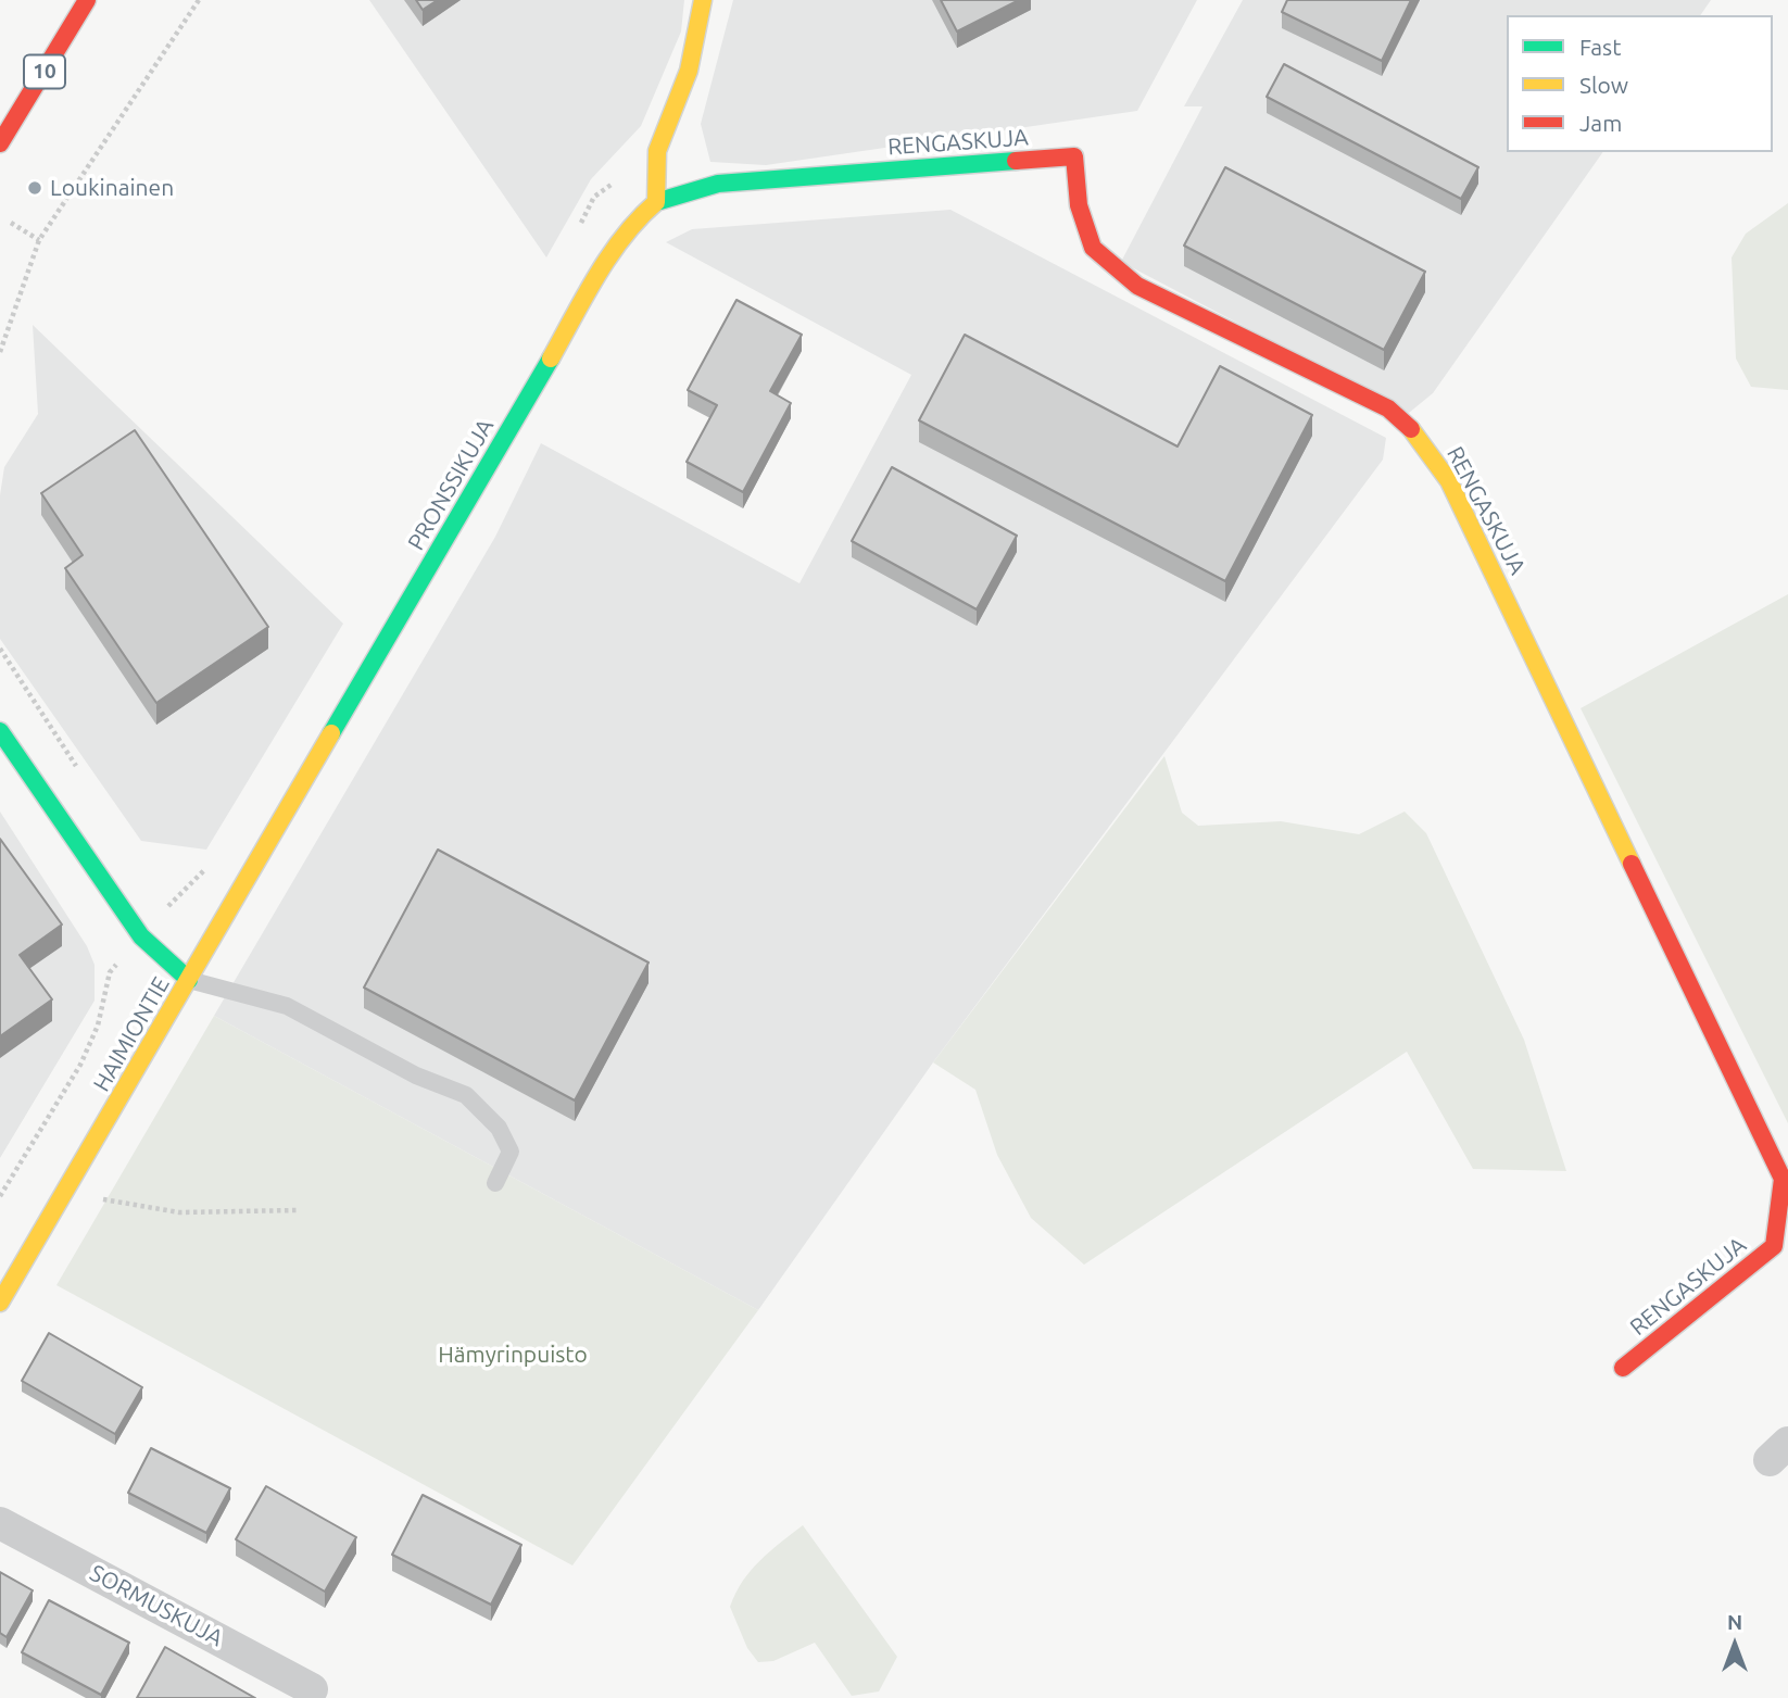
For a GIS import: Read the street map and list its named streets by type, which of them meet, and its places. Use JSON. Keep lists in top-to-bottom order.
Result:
{
  "streets": {
    "main road": [
      "10",
      "RENGASKUJA",
      "PRONSSIKUJA",
      "HAIMIONTIE"
    ],
    "street": ["SORMUSKUJA"]
  },
  "crossings": [
    ["RENGASKUJA", "PRONSSIKUJA"],
    ["PRONSSIKUJA", "HAIMIONTIE"]
  ],
  "parks": ["Hämyrinpuisto"],
  "places": ["Loukinainen"],
  "legend": ["Fast", "Slow", "Jam"],
  "north": "top"
}
